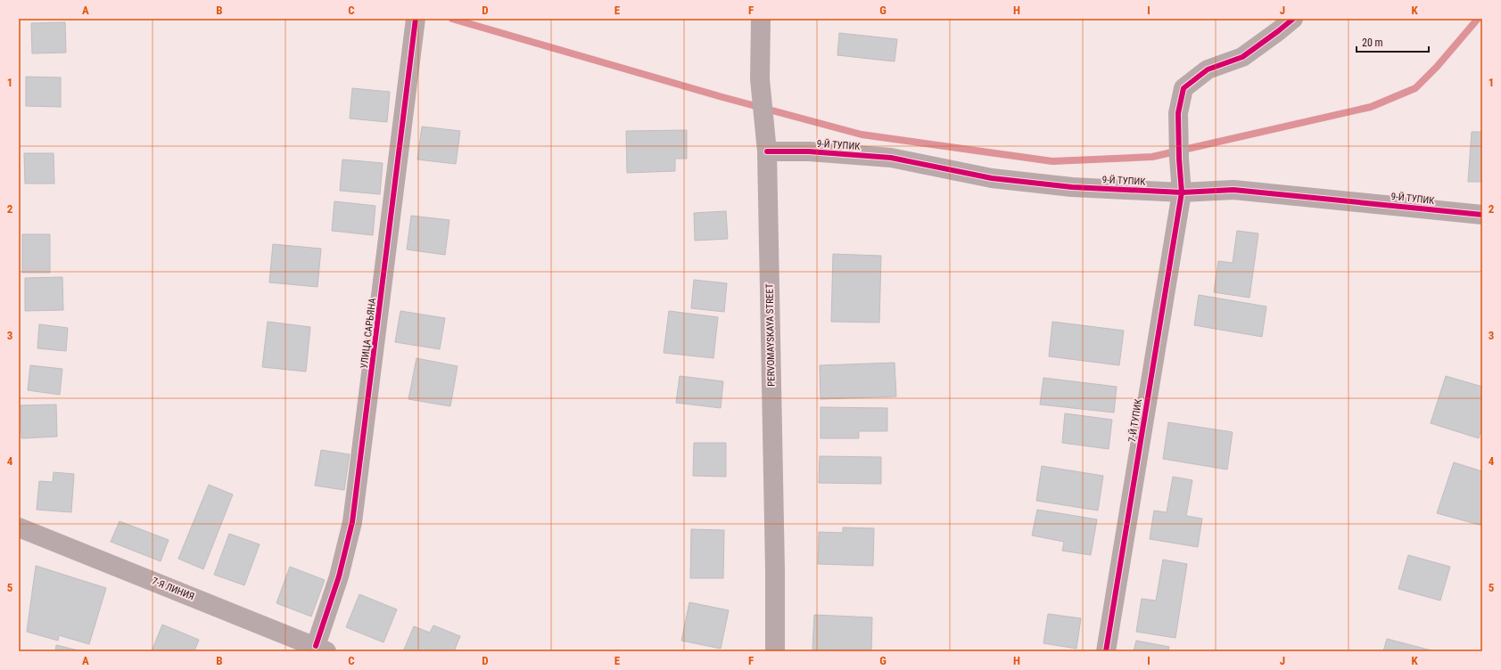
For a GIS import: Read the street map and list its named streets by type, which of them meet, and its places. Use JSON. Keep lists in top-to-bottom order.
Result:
{
  "streets": {
    "street": [
      "9-Й ТУПИК",
      "УЛИЦА САРЬЯНА",
      "PERVOMAYSKAYA STREET",
      "7-Й ТУПИК",
      "7-Я ЛИНИЯ"
    ]
  },
  "crossings": [
    ["9-Й ТУПИК", "PERVOMAYSKAYA STREET"],
    ["9-Й ТУПИК", "7-Й ТУПИК"],
    ["УЛИЦА САРЬЯНА", "7-Я ЛИНИЯ"]
  ],
  "scale_bar": "20 m",
  "grid": {
    "columns": [
      "A",
      "B",
      "C",
      "D",
      "E",
      "F",
      "G",
      "H",
      "I",
      "J",
      "K"
    ],
    "rows": [
      "1",
      "2",
      "3",
      "4",
      "5"
    ]
  }
}
